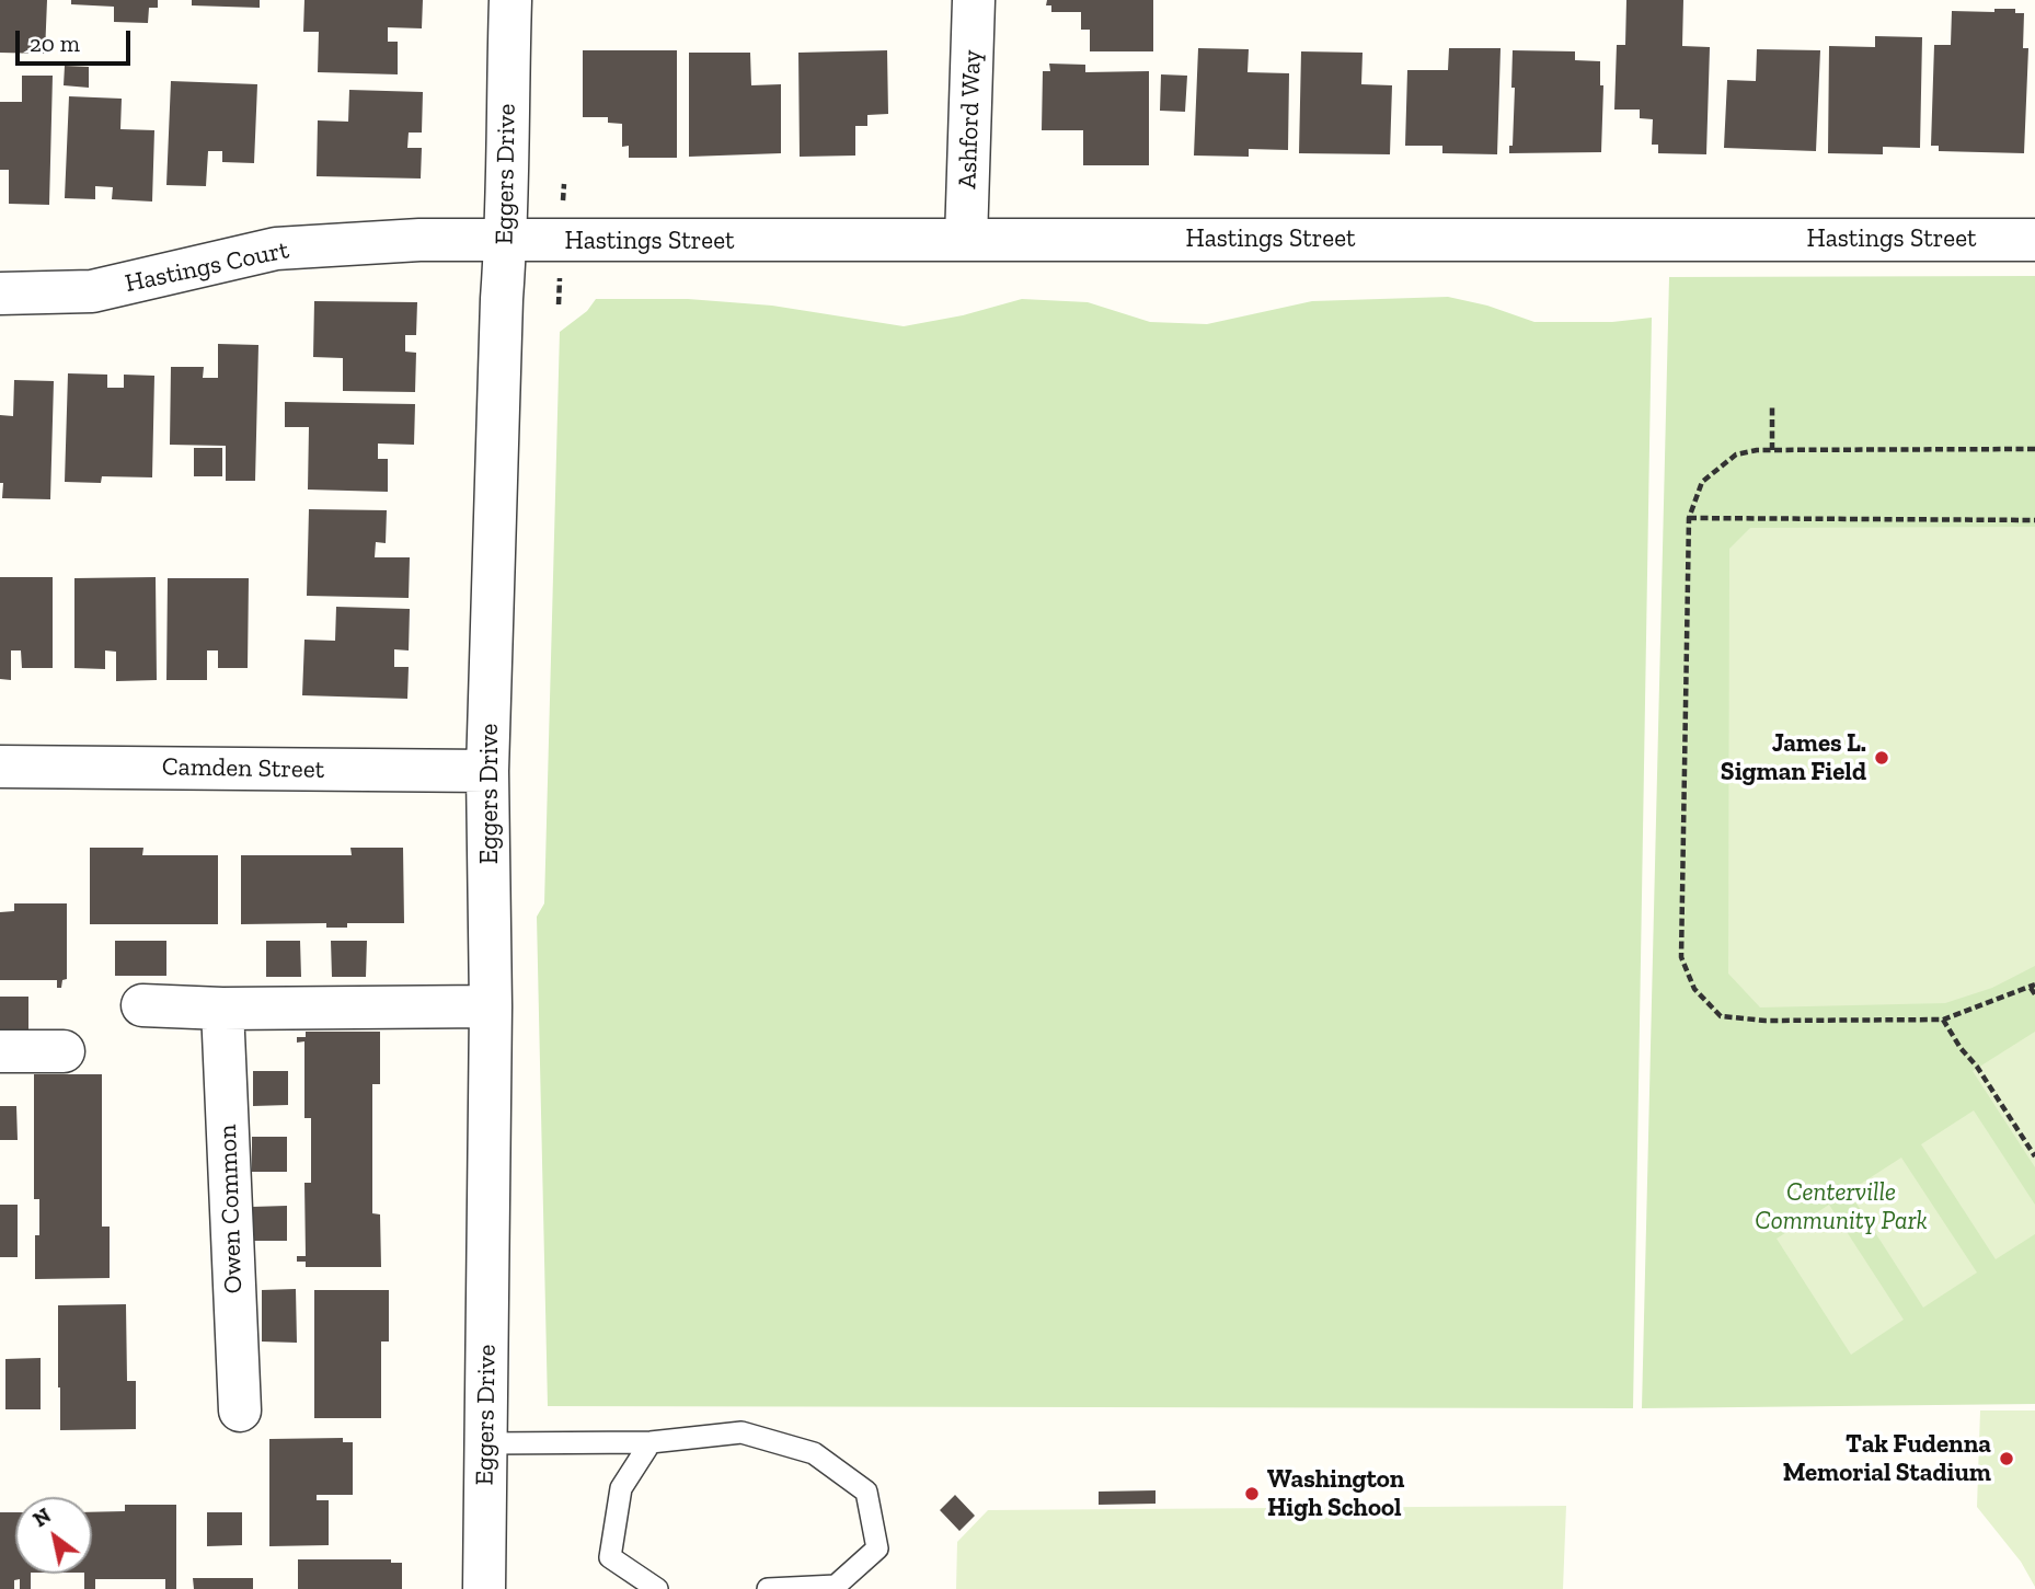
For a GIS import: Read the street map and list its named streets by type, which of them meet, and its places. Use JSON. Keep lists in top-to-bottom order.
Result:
{
  "streets": {
    "street": [
      "Ashford Way",
      "Eggers Drive",
      "Hastings Street",
      "Hastings Court",
      "Camden Street",
      "Owen Common"
    ]
  },
  "crossings": [
    ["Ashford Way", "Hastings Street"],
    ["Eggers Drive", "Hastings Street"],
    ["Eggers Drive", "Hastings Court"],
    ["Eggers Drive", "Camden Street"],
    ["Hastings Street", "Hastings Court"]
  ],
  "parks": ["Centerville Community Park"],
  "places": ["James L. Sigman Field", "Tak Fudenna Memorial Stadium", "Washington High School"],
  "scale_bar": "20 m",
  "north": "top left"
}
